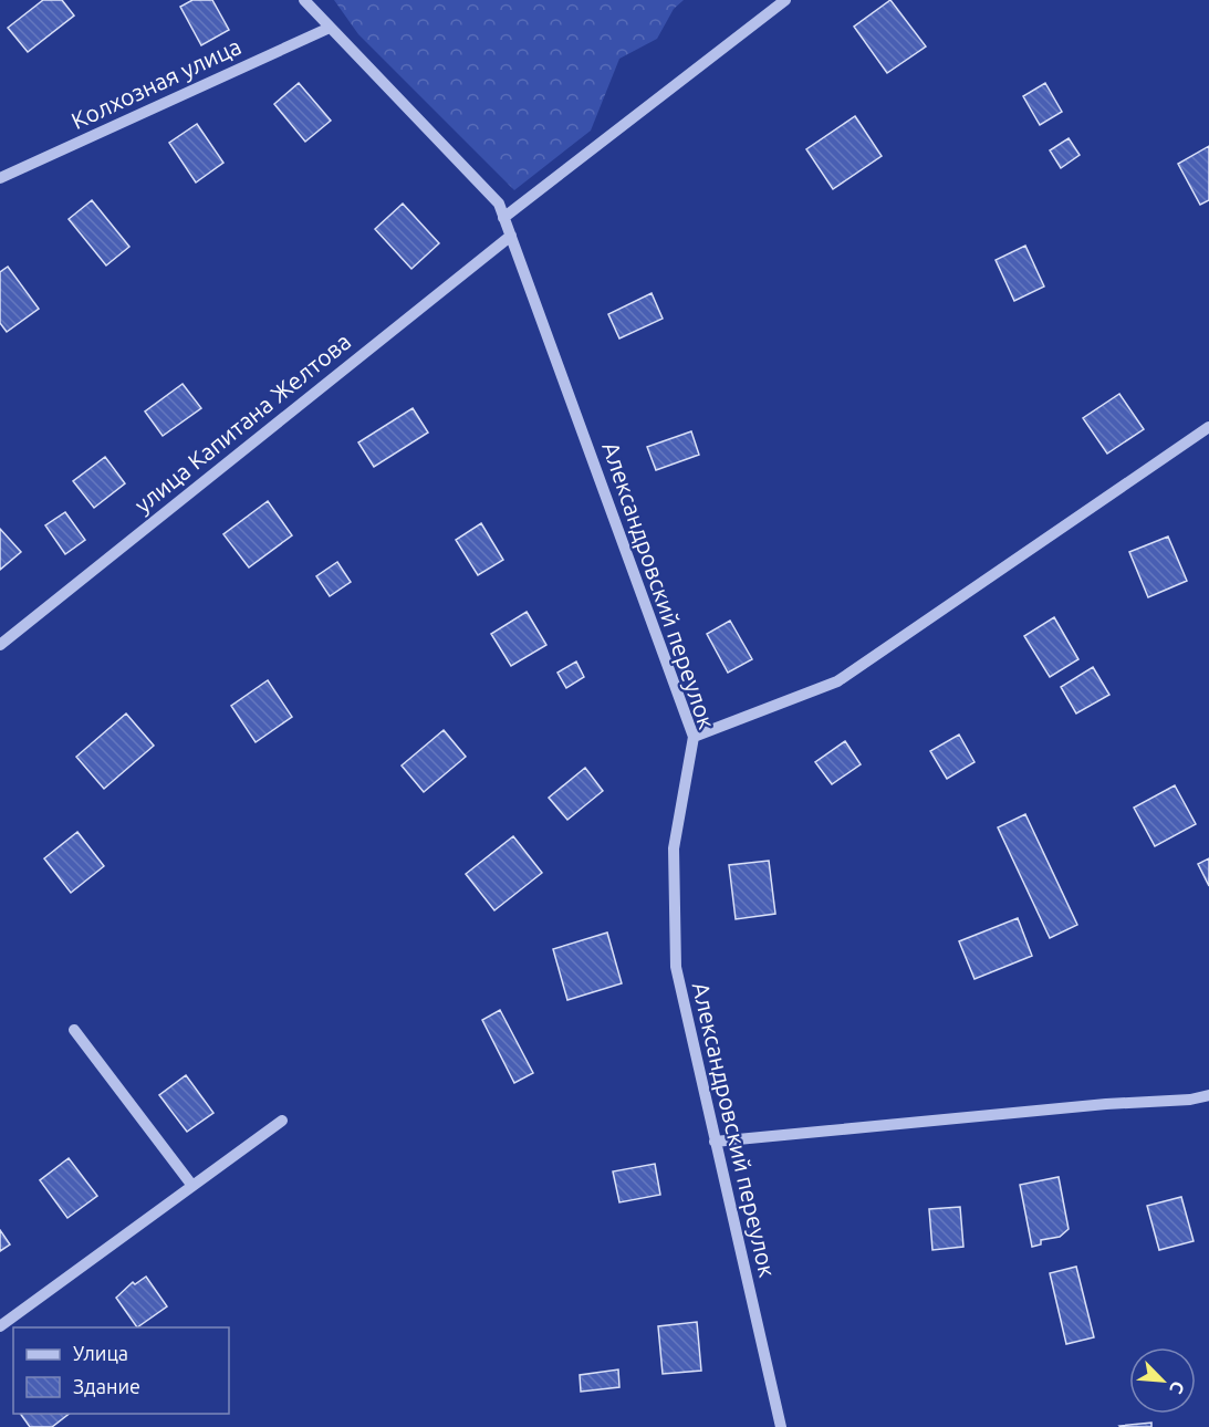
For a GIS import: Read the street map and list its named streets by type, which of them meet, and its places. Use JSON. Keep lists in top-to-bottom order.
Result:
{
  "streets": {
    "street": ["Колхозная улица", "улица Капитана Желтова", "Александровский переулок"]
  },
  "crossings": [
    ["Колхозная улица", "Александровский переулок"],
    ["улица Капитана Желтова", "Александровский переулок"]
  ],
  "legend": ["Улица", "Здание"],
  "north": "bottom right"
}
